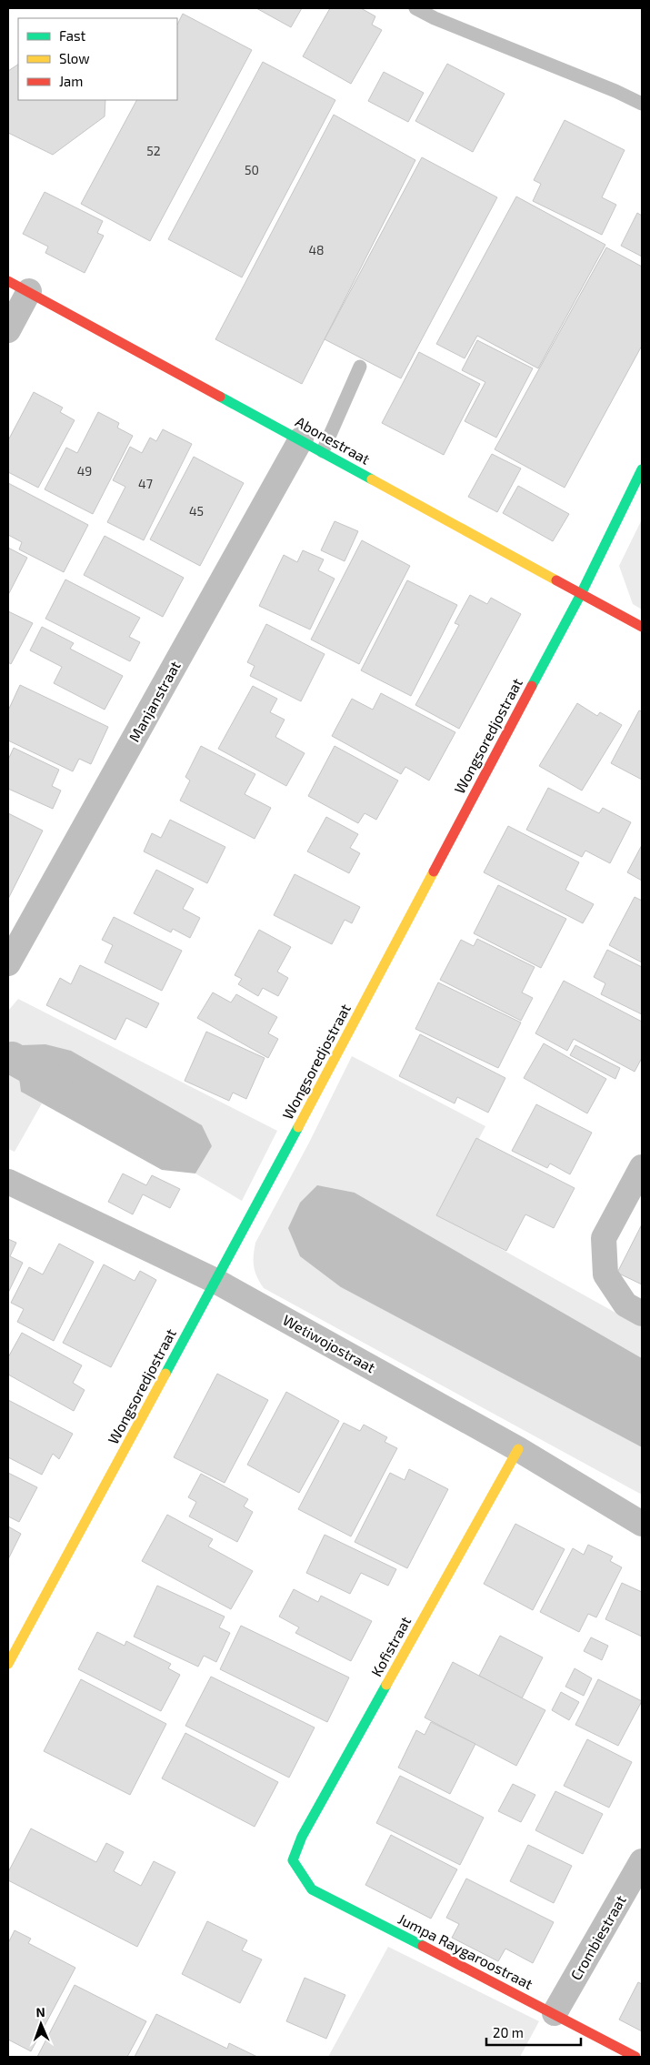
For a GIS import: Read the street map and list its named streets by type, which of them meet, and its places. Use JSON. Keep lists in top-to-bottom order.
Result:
{
  "streets": {
    "street": [
      "Abonestraat",
      "Manjanstraat",
      "Wongsoredjostraat",
      "Wetiwojostraat",
      "Kofistraat",
      "Crombiestraat",
      "Jumpa Raygaroostraat"
    ]
  },
  "crossings": [
    ["Abonestraat", "Manjanstraat"],
    ["Abonestraat", "Wongsoredjostraat"],
    ["Wongsoredjostraat", "Wetiwojostraat"],
    ["Wetiwojostraat", "Kofistraat"],
    ["Kofistraat", "Jumpa Raygaroostraat"],
    ["Crombiestraat", "Jumpa Raygaroostraat"]
  ],
  "house_numbers": [
    "52",
    "50",
    "48",
    "49",
    "47",
    "45"
  ],
  "legend": ["Fast", "Slow", "Jam"],
  "scale_bar": "20 m",
  "north": "top"
}
